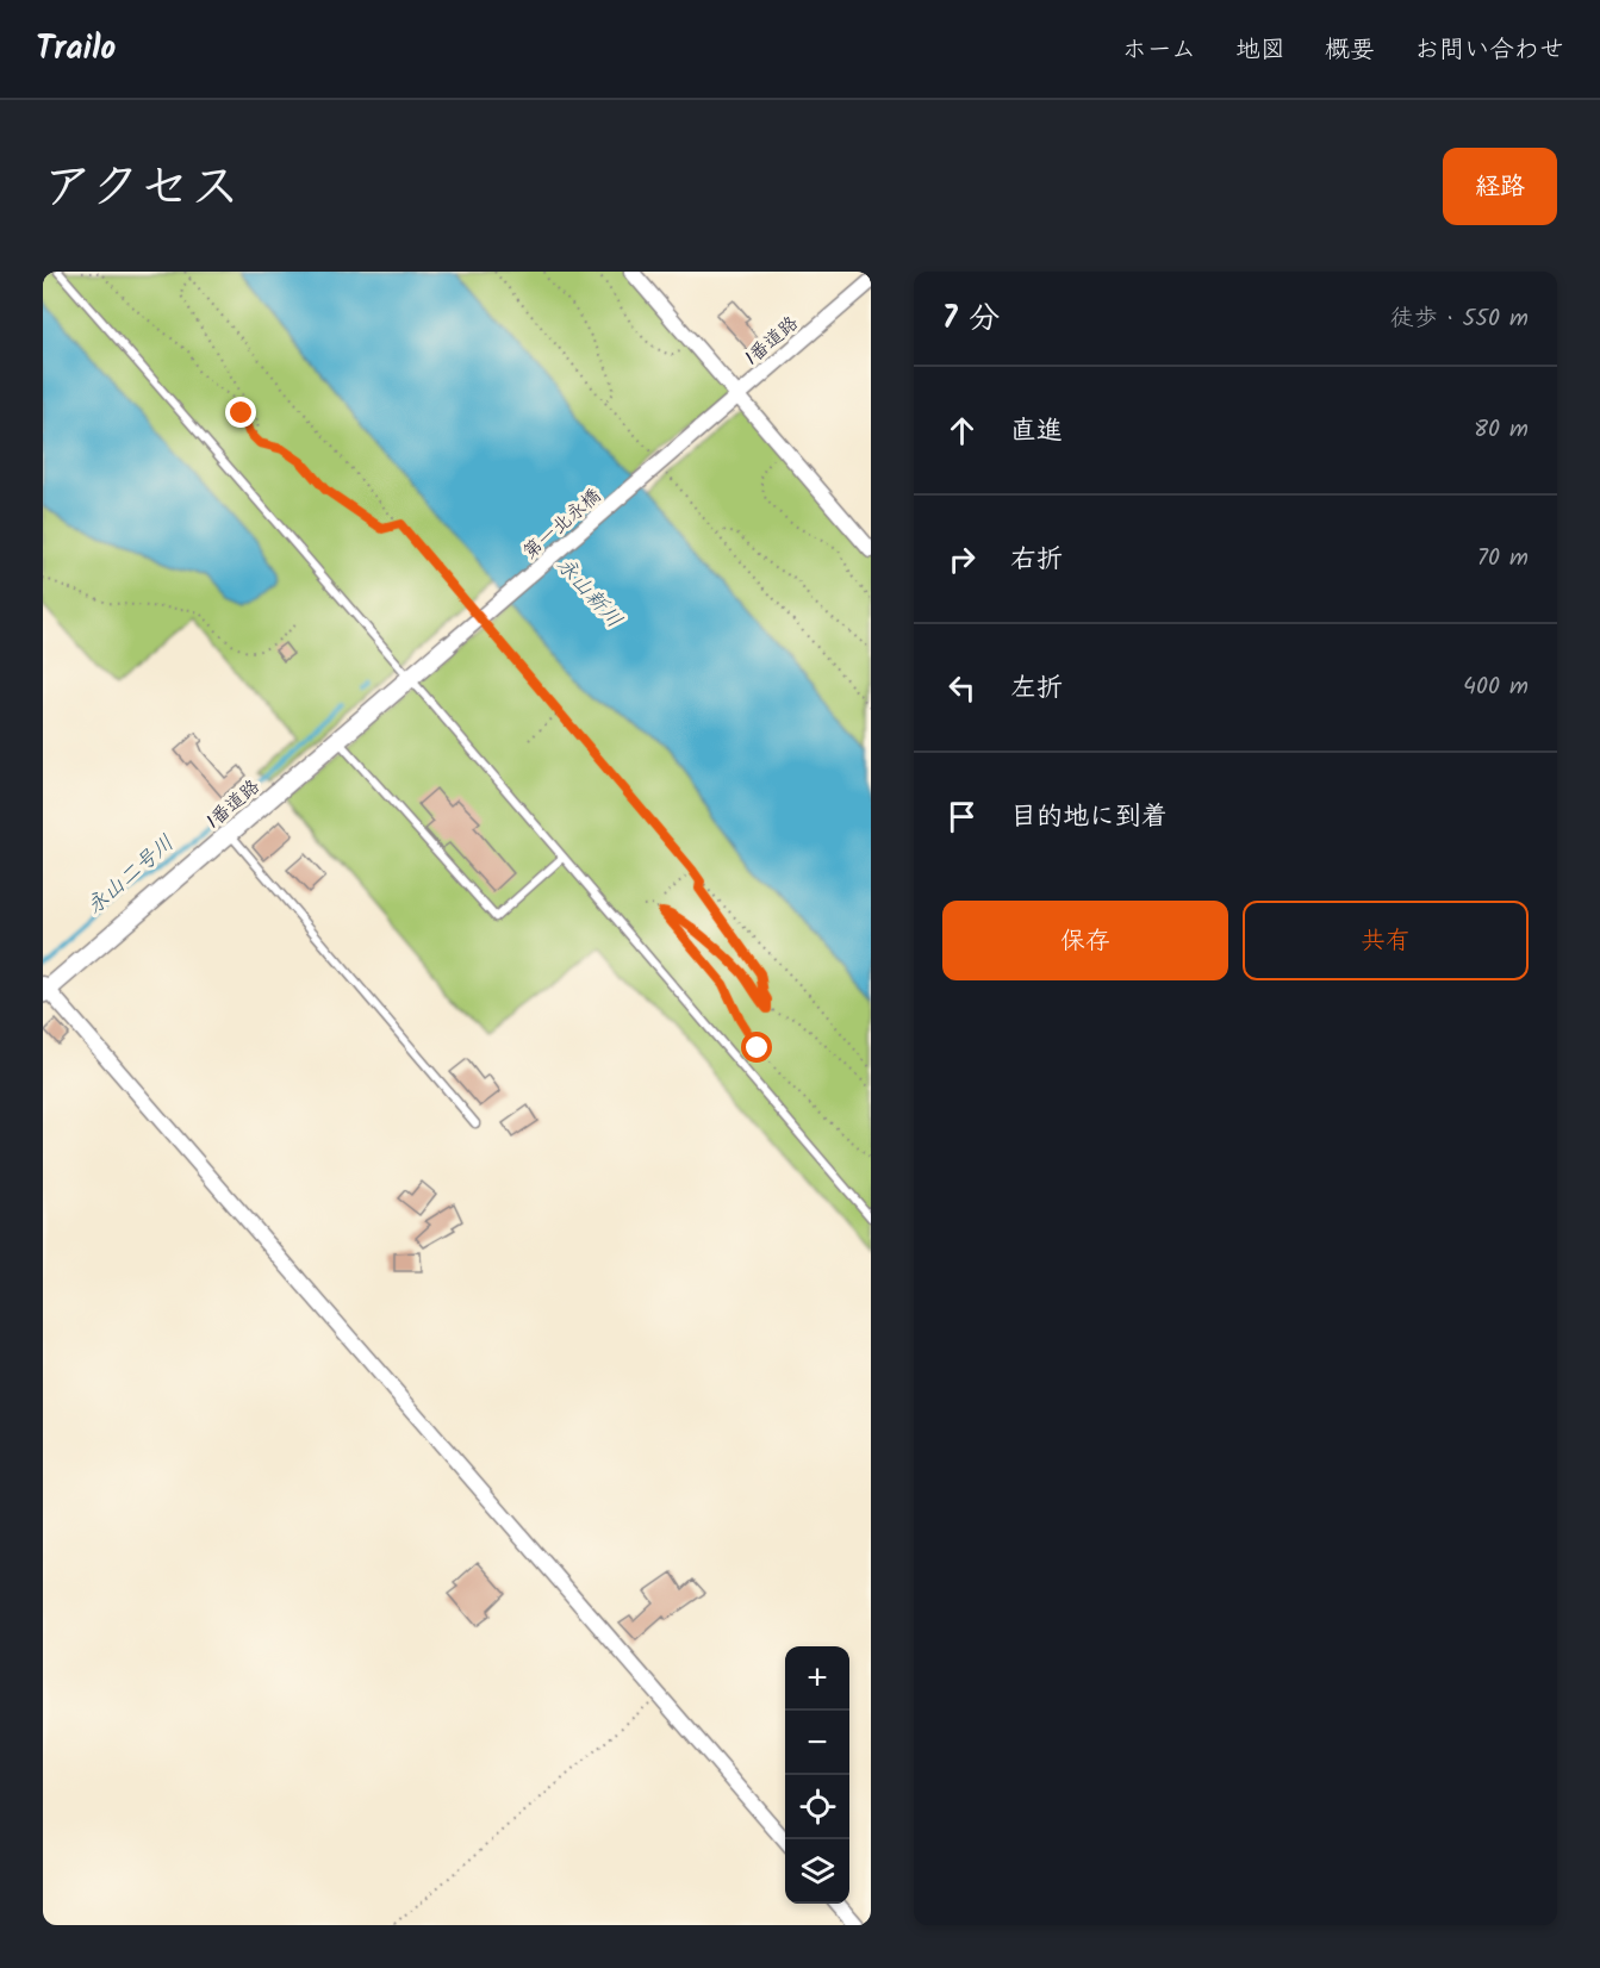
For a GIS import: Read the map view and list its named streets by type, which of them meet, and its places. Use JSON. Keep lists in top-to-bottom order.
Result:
{
  "streets": {
    "street": ["1番道路", "第一北永橋"]
  },
  "crossings": [
    ["1番道路", "第一北永橋"]
  ],
  "water": ["永山新川", "永山二号川"],
  "page": {
    "header": "Trailo",
    "nav": [
      "ホーム",
      "地図",
      "概要",
      "お問い合わせ"
    ],
    "title": "アクセス",
    "buttons": [
      "経路",
      ["保存", "共有"]
    ],
    "heading": ["7 分", "徒歩 · 550 m"],
    "list": [
      ["直進", "80 m"],
      ["右折", "70 m"],
      ["左折", "400 m"],
      "目的地に到着"
    ],
    "map_buttons": ["+", "−"]
  }
}
